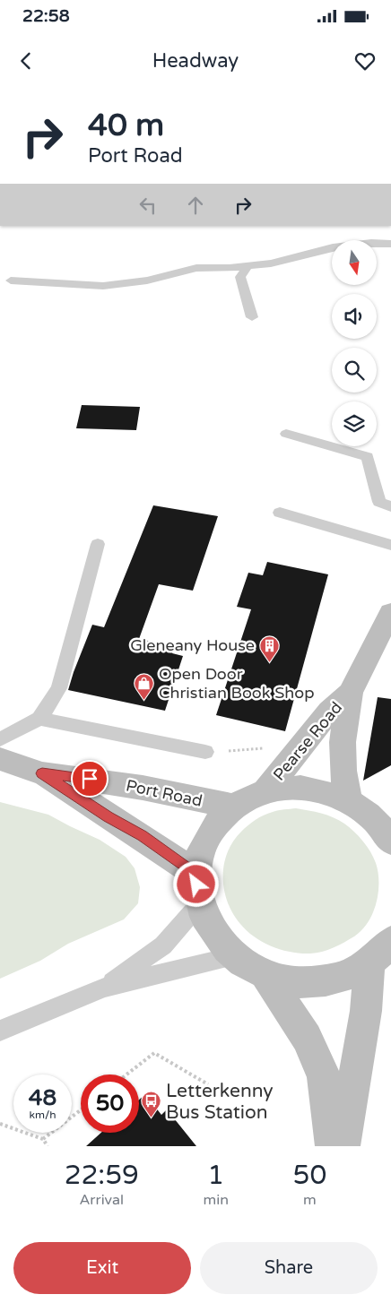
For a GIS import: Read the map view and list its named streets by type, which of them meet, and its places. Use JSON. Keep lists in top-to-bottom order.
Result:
{
  "streets": {
    "main road": ["Pearse Road", "Port Road"]
  },
  "places": {
    "building": ["Gleneany House"],
    "shop": ["Open Door Christian Book Shop"],
    "bus stop": ["Letterkenny Bus Station"]
  },
  "north": "bottom",
  "page": {
    "status": "22:58",
    "header": "Headway",
    "turn": ["40 m", "Port Road"],
    "speed": "48 km/h",
    "limit": "50",
    "eta": [
      "22:59",
      "Arrival",
      "1",
      "min",
      "50",
      "m"
    ],
    "buttons": ["Exit", "Share"]
  }
}
